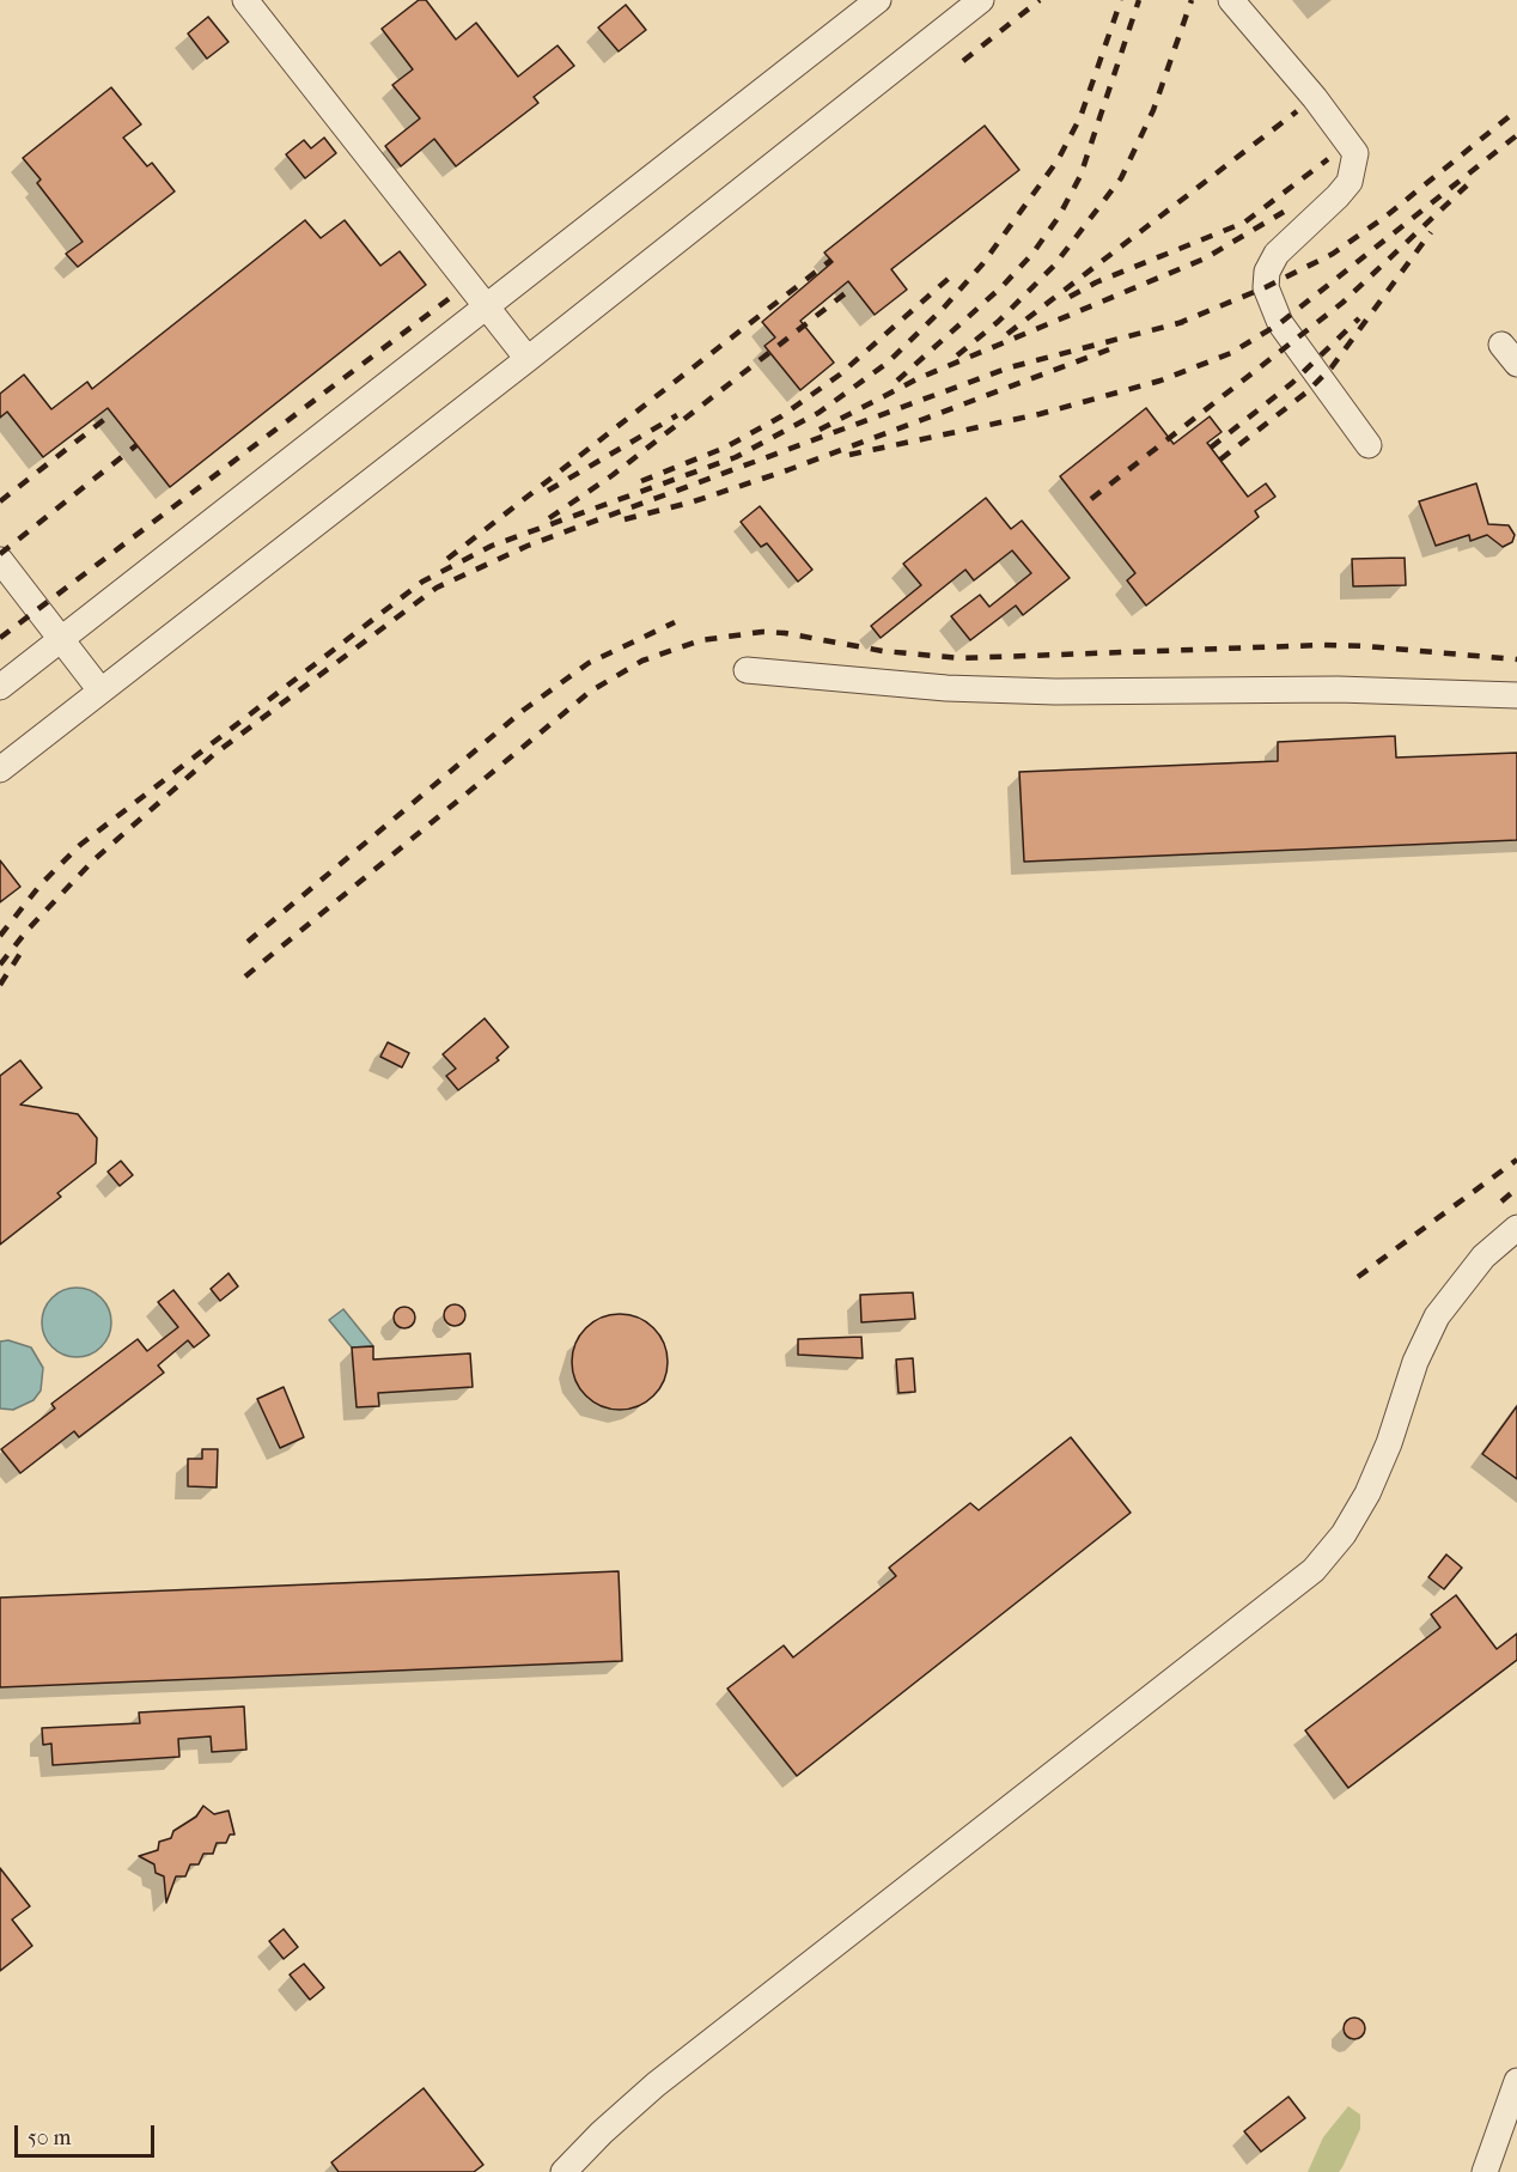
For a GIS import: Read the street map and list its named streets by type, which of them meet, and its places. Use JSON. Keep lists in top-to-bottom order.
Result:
{
  "scale_bar": "50 m"
}
